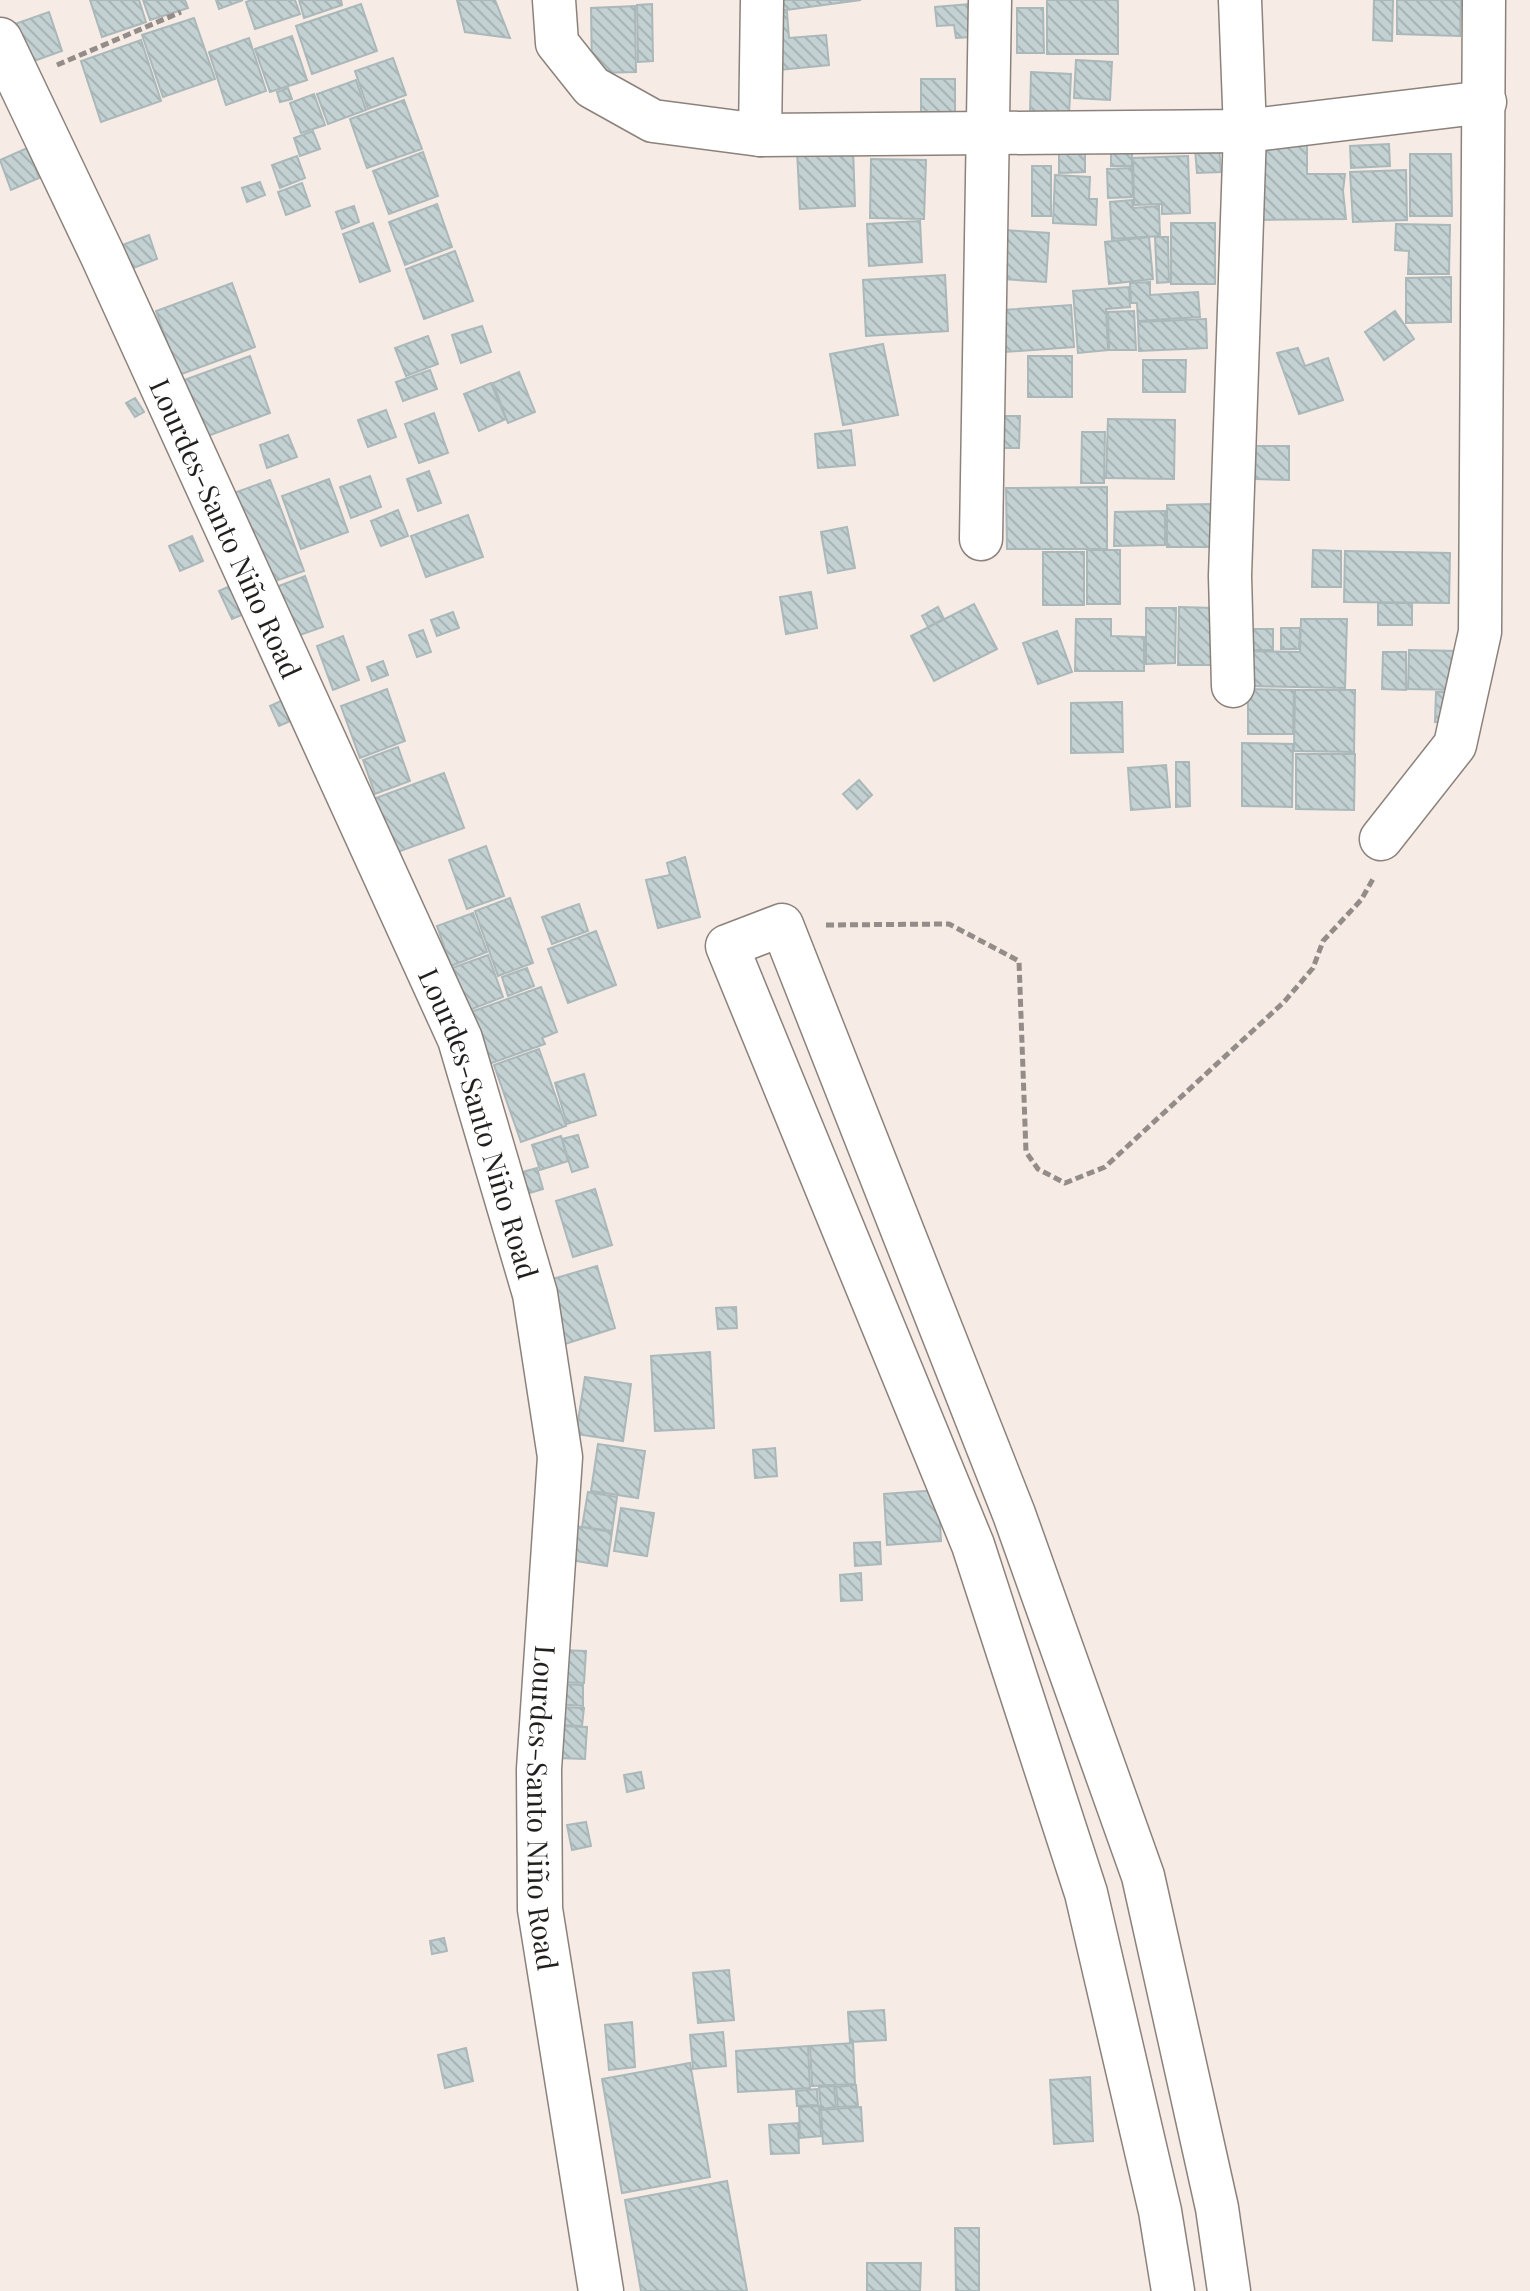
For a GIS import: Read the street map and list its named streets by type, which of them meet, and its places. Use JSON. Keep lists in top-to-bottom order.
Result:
{
  "streets": {
    "main road": ["Lourdes-Santo Niño Road"]
  }
}
